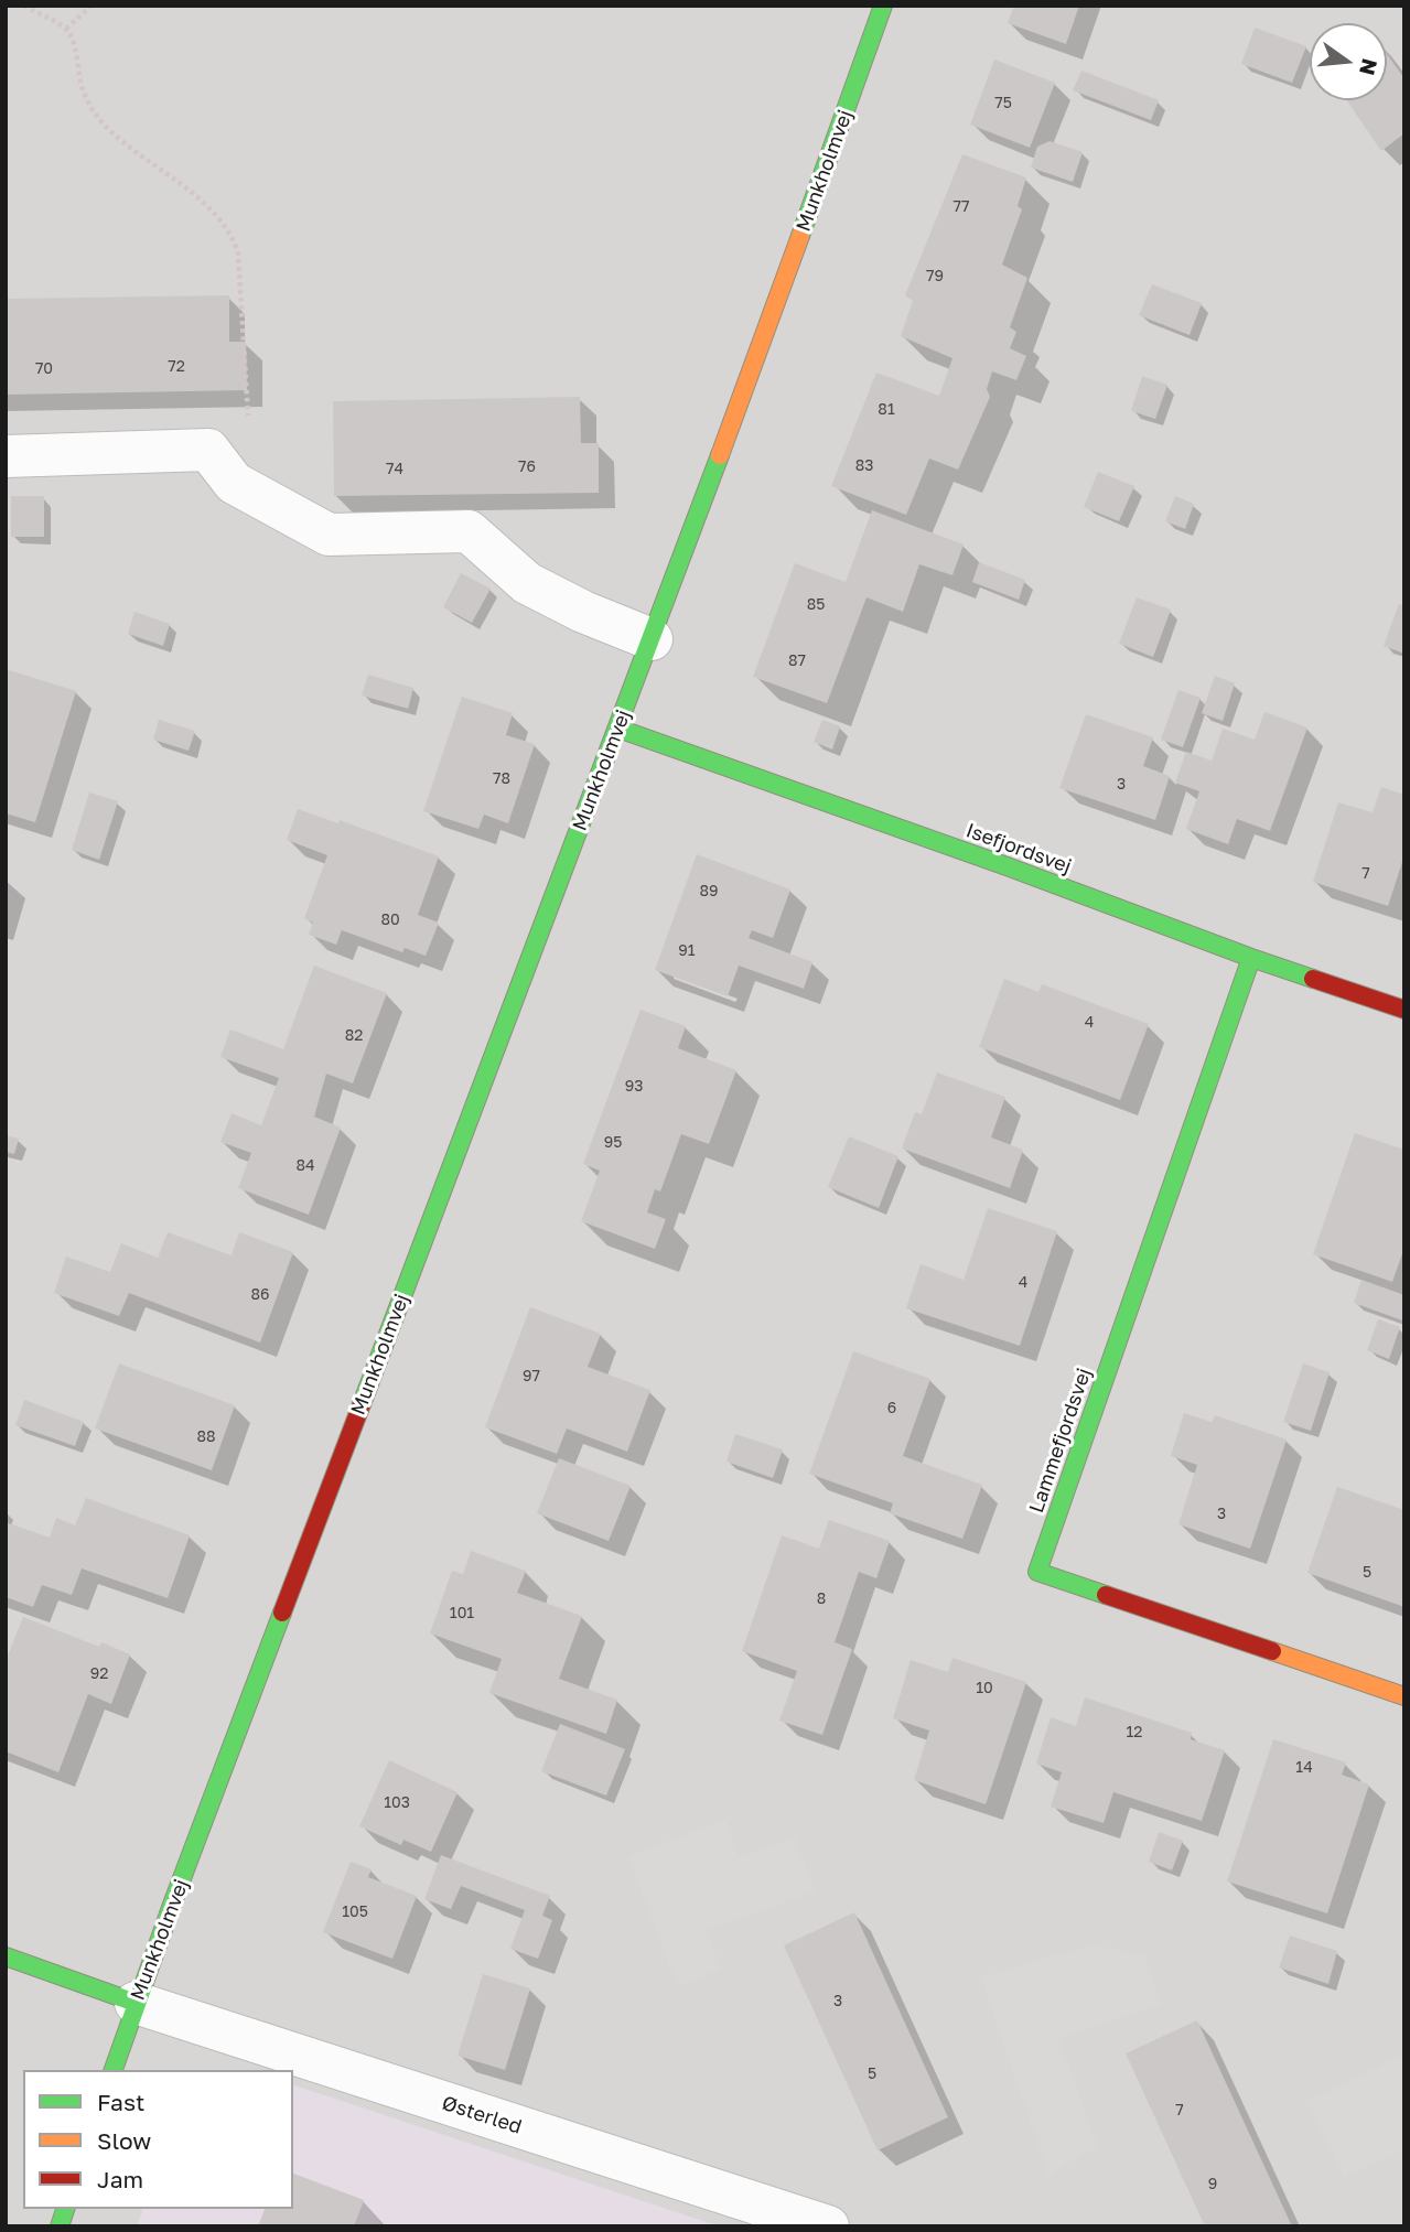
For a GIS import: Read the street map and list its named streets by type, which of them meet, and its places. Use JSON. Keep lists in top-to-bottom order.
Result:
{
  "streets": {
    "street": [
      "Munkholmvej",
      "Isefjordsvej",
      "Lammefjordsvej",
      "Østerled"
    ]
  },
  "crossings": [
    ["Munkholmvej", "Isefjordsvej"],
    ["Munkholmvej", "Østerled"],
    ["Isefjordsvej", "Lammefjordsvej"]
  ],
  "house_numbers": [
    "75",
    "77",
    "79",
    "72",
    "70",
    "81",
    "83",
    "76",
    "74",
    "85",
    "87",
    "78",
    "3",
    "7",
    "89",
    "80",
    "91",
    "4",
    "82",
    "93",
    "95",
    "84",
    "4",
    "86",
    "97",
    "6",
    "88",
    "3",
    "5",
    "8",
    "101",
    "92",
    "10",
    "12",
    "14",
    "103",
    "105",
    "3",
    "5",
    "7",
    "9"
  ],
  "legend": ["Fast", "Slow", "Jam"],
  "north": "right"
}
